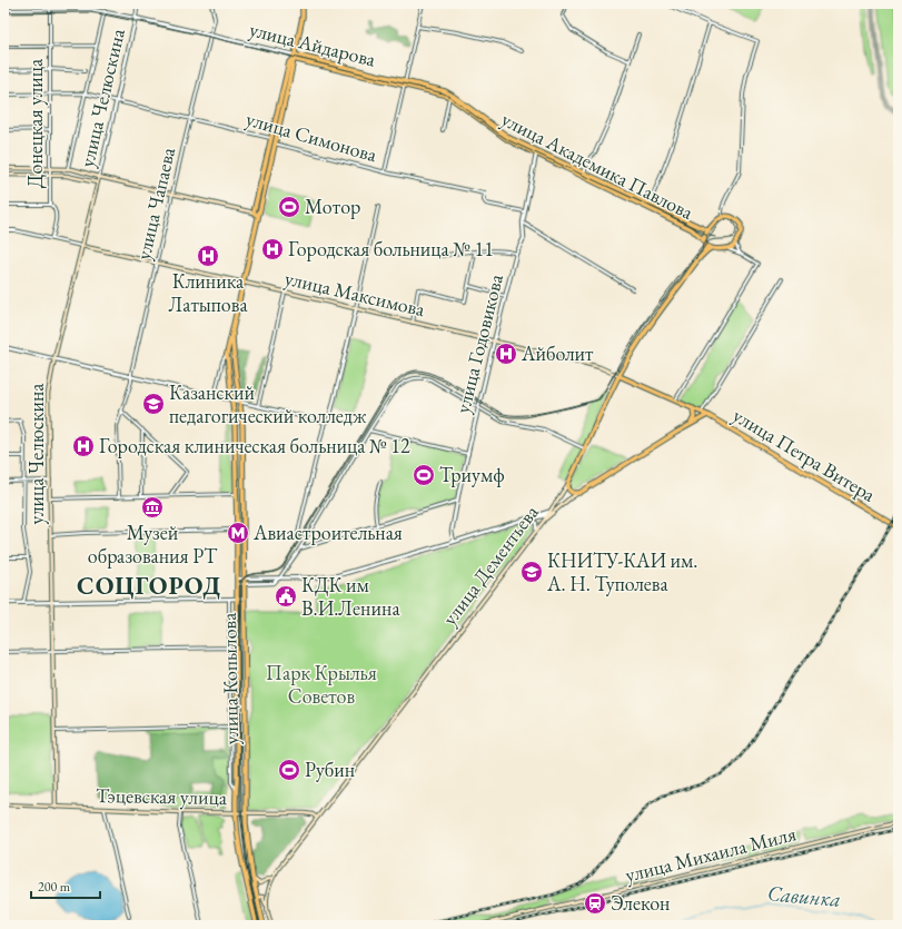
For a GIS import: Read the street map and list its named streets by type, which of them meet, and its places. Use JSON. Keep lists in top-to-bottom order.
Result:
{
  "streets": {
    "main road": [
      "улица Айдарова",
      "улица Челюскина",
      "улица Академика Павлова",
      "улица Максимова",
      "улица Петра Витера",
      "улица Дементьева",
      "улица Копылова",
      "Тэцевская улица",
      "улица Михаила Миля"
    ],
    "street": [
      "Донецкая улица",
      "улица Симонова",
      "улица Чапаева",
      "улица Годовикова"
    ]
  },
  "crossings": [
    ["улица Айдарова", "улица Челюскина"],
    ["улица Айдарова", "Донецкая улица"],
    ["улица Айдарова", "улица Академика Павлова"],
    ["улица Айдарова", "улица Чапаева"],
    ["улица Челюскина", "улица Симонова"],
    ["улица Челюскина", "улица Максимова"],
    ["улица Челюскина", "Тэцевская улица"],
    ["Донецкая улица", "улица Симонова"],
    ["Донецкая улица", "улица Максимова"],
    ["улица Симонова", "улица Чапаева"],
    ["улица Симонова", "улица Годовикова"],
    ["улица Академика Павлова", "улица Годовикова"],
    ["улица Академика Павлова", "улица Дементьева"],
    ["улица Чапаева", "улица Максимова"],
    ["улица Максимова", "улица Годовикова"],
    ["улица Максимова", "улица Петра Витера"],
    ["улица Максимова", "улица Дементьева"],
    ["улица Дементьева", "Тэцевская улица"],
    ["улица Копылова", "Тэцевская улица"]
  ],
  "districts": ["СОЦГОРОД"],
  "water": ["Савинка"],
  "parks": ["Парк Крылья Советов"],
  "places": {
    "sports": ["Мотор", "Триумф", "Рубин"],
    "hospital": [
      "Городская больница № 11",
      "Клиника Латыпова",
      "Айболит",
      "Городская клиническая больница № 12"
    ],
    "school or university": ["Казанский педагогический колледж", "КНИТУ-КАИ им. А. Н. Туполева"],
    "museum": ["Музей образования РТ"],
    "metro station": ["Авиастроительная"],
    "public building": ["КДК им В.И.Ленина"],
    "station": ["Элекон"]
  },
  "scale_bar": "200 m"
}
